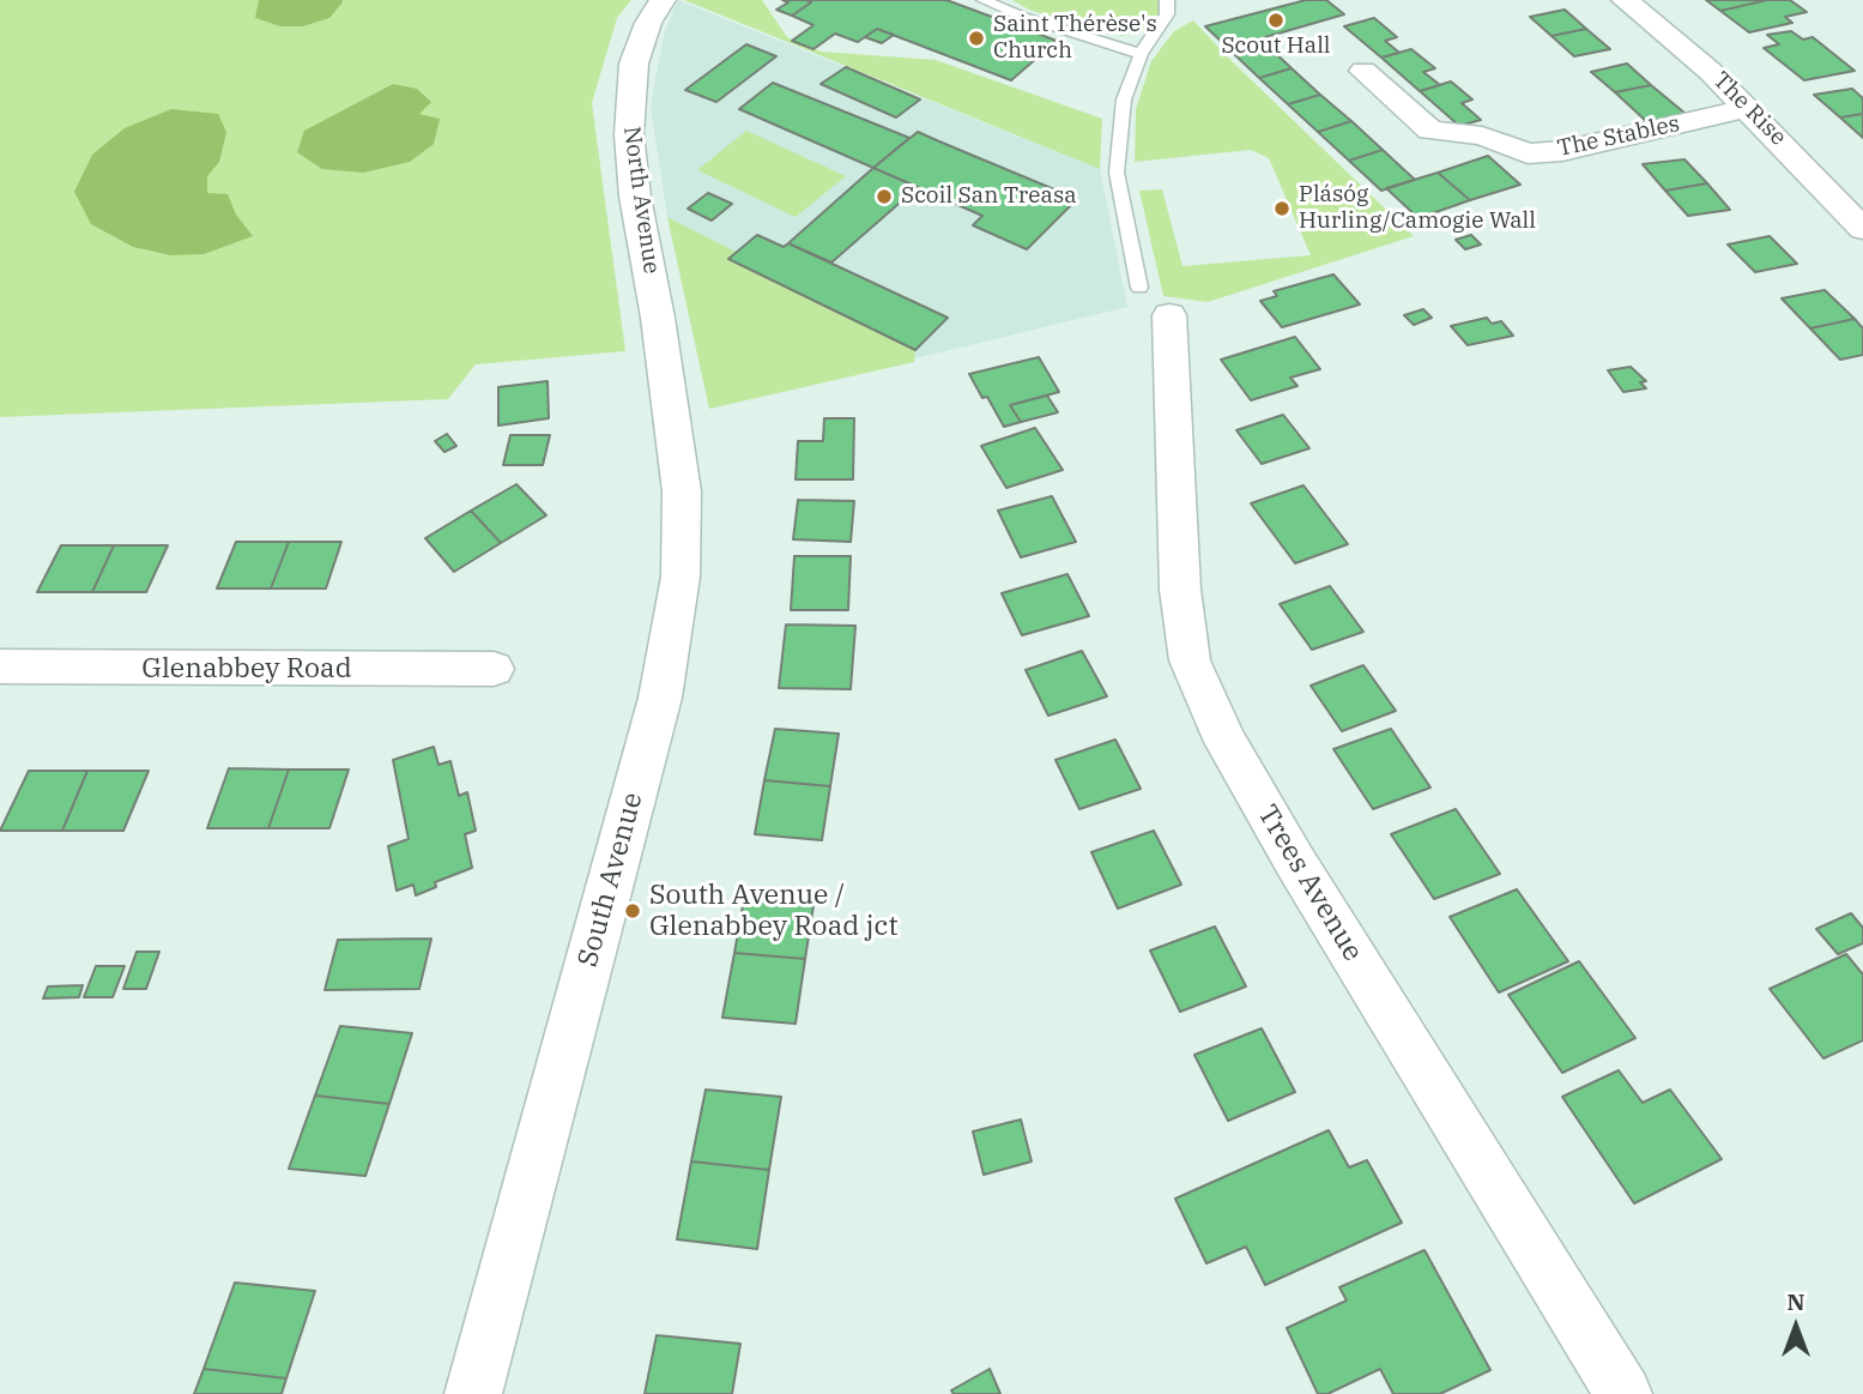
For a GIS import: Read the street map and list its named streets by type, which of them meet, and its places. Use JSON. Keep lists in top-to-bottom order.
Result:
{
  "streets": {
    "street": [
      "The Rise",
      "The Stables",
      "North Avenue",
      "Glenabbey Road",
      "South Avenue",
      "Trees Avenue"
    ]
  },
  "crossings": [
    ["The Rise", "The Stables"],
    ["North Avenue", "South Avenue"]
  ],
  "places": [
    "Scout Hall",
    "Saint Thérèse's Church",
    "Scoil San Treasa",
    "Plásóg Hurling/Camogie Wall",
    "South Avenue / Glenabbey Road jct"
  ],
  "north": "top"
}
